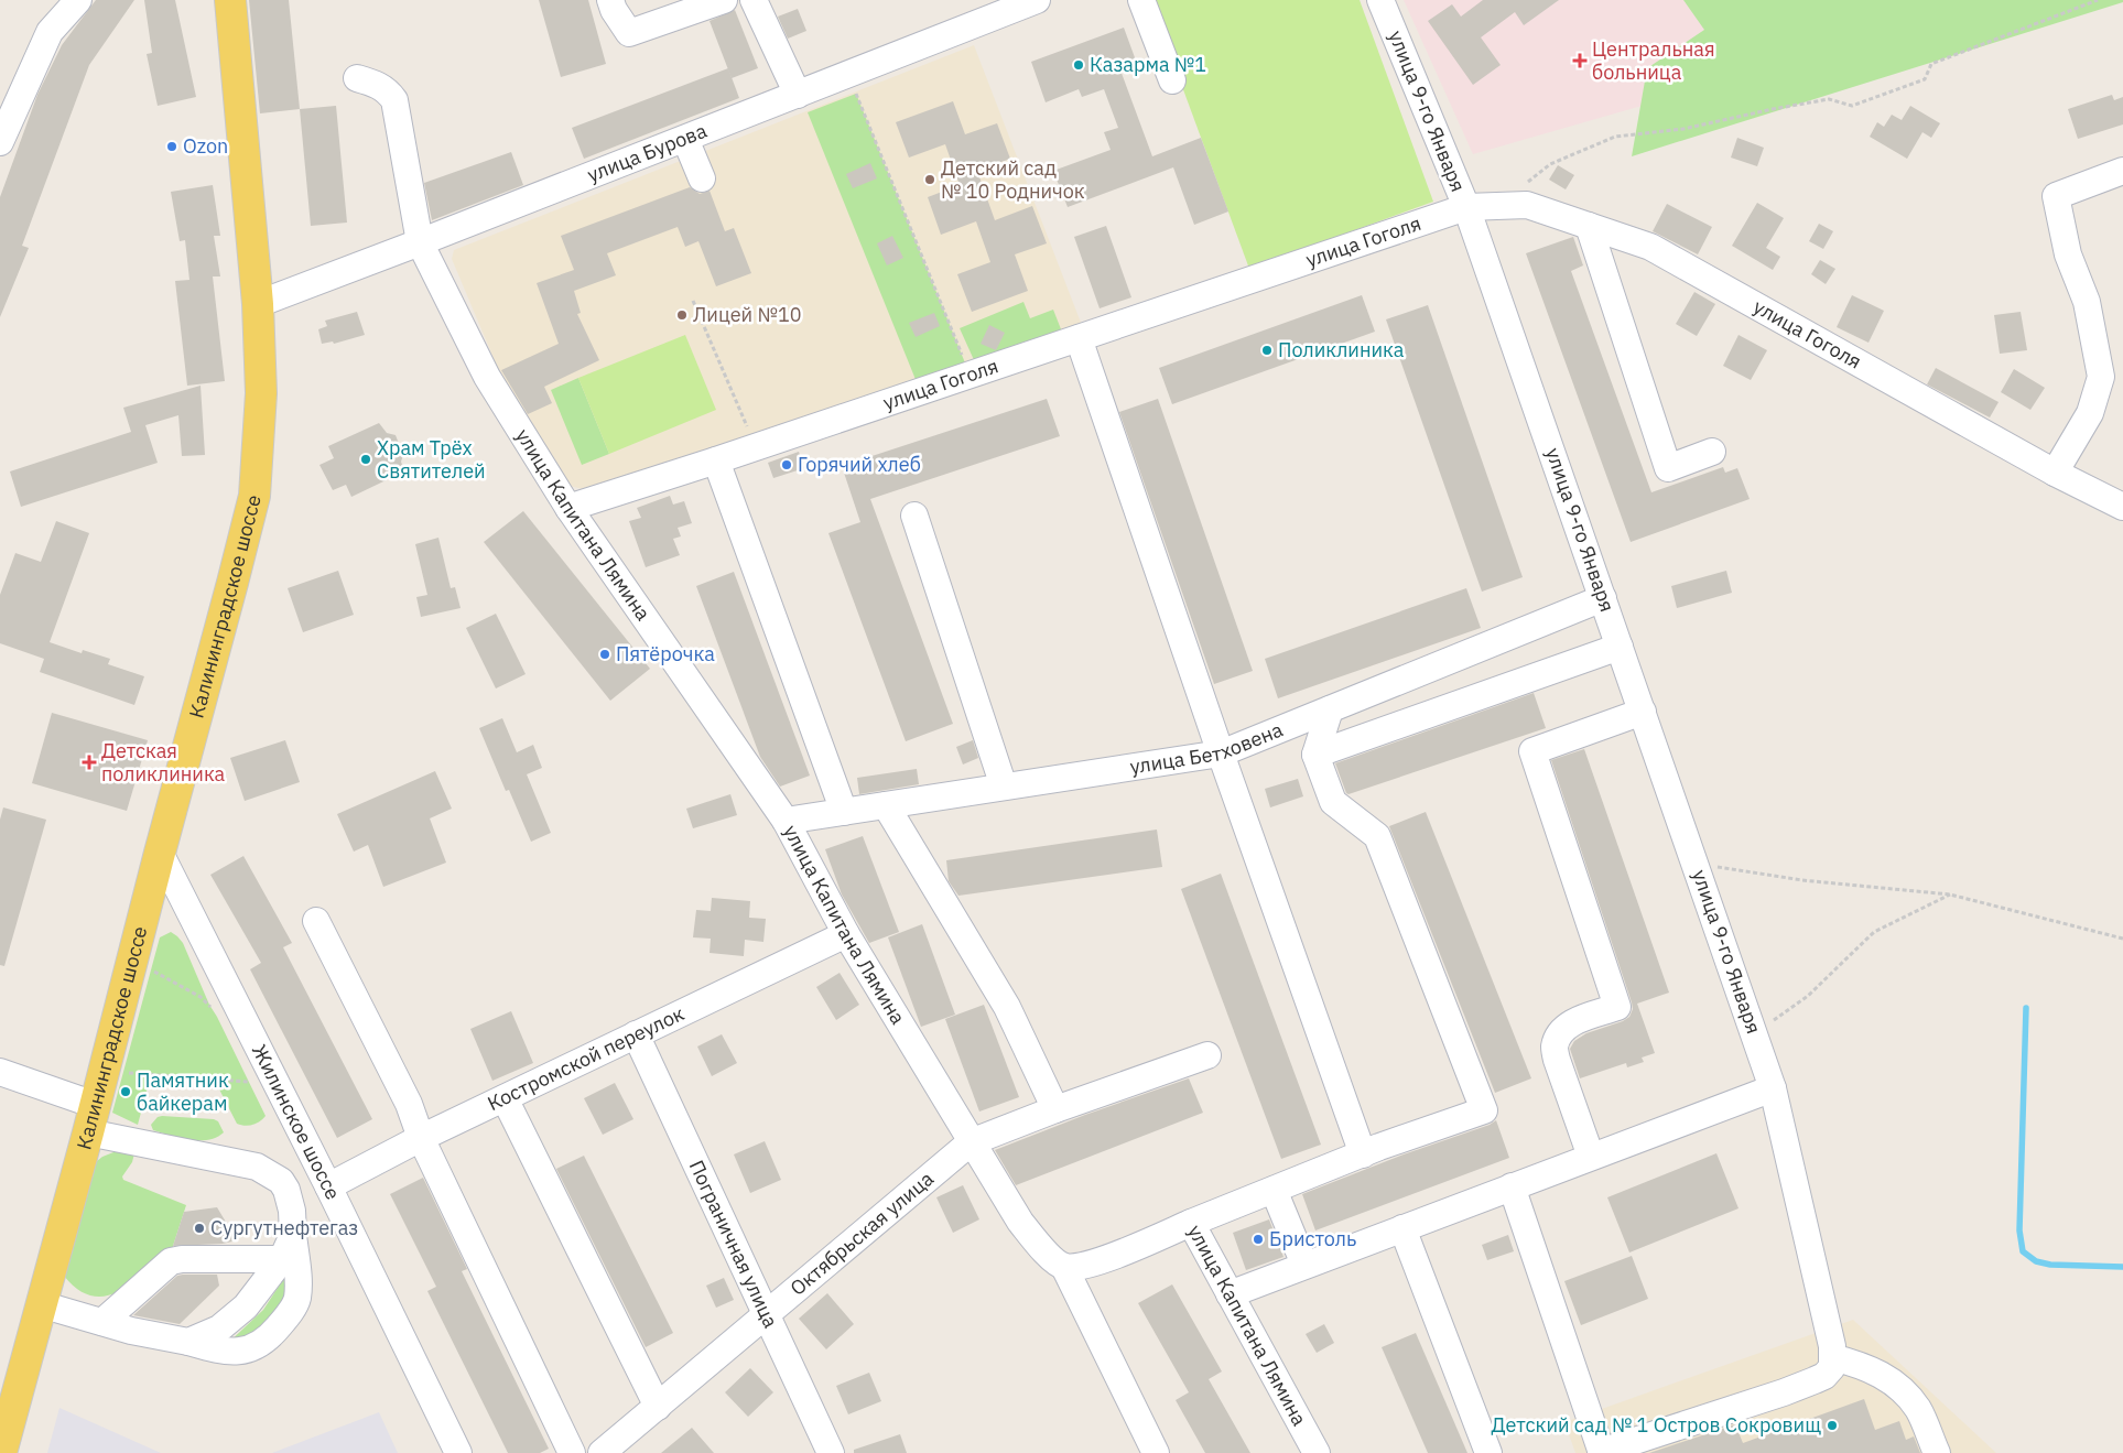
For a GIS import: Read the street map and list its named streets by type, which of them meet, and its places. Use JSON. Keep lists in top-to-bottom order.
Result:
{
  "streets": {
    "main road": ["Калининградское шоссе"],
    "street": [
      "улица 9-го Января",
      "улица Бурова",
      "улица Гоголя",
      "улица Капитана Лямина",
      "улица Бетховена",
      "Костромской переулок",
      "Жилинское шоссе",
      "Октябрьская улица",
      "Пограничная улица"
    ]
  },
  "crossings": [
    ["улица 9-го Января", "улица Гоголя"],
    ["улица 9-го Января", "улица Бетховена"],
    ["улица Бурова", "улица Капитана Лямина"],
    ["улица Бурова", "Калининградское шоссе"],
    ["улица Гоголя", "улица Капитана Лямина"],
    ["улица Капитана Лямина", "улица Бетховена"],
    ["улица Капитана Лямина", "Костромской переулок"],
    ["улица Капитана Лямина", "Октябрьская улица"],
    ["Калининградское шоссе", "Жилинское шоссе"],
    ["Костромской переулок", "Жилинское шоссе"],
    ["Костромской переулок", "Пограничная улица"],
    ["Октябрьская улица", "Пограничная улица"]
  ],
  "places": {
    "health": ["Центральная больница", "Детская поликлиника"],
    "other": [
      "Казарма №1",
      "Ozon",
      "Детский сад № 10 Родничок",
      "Лицей №10",
      "Поликлиника",
      "Храм Трёх Святителей",
      "Горячий хлеб",
      "Пятёрочка",
      "Памятник байкерам",
      "Сургутнефтегаз",
      "Бристоль",
      "Детский сад № 1 Остров Сокровищ"
    ]
  }
}
